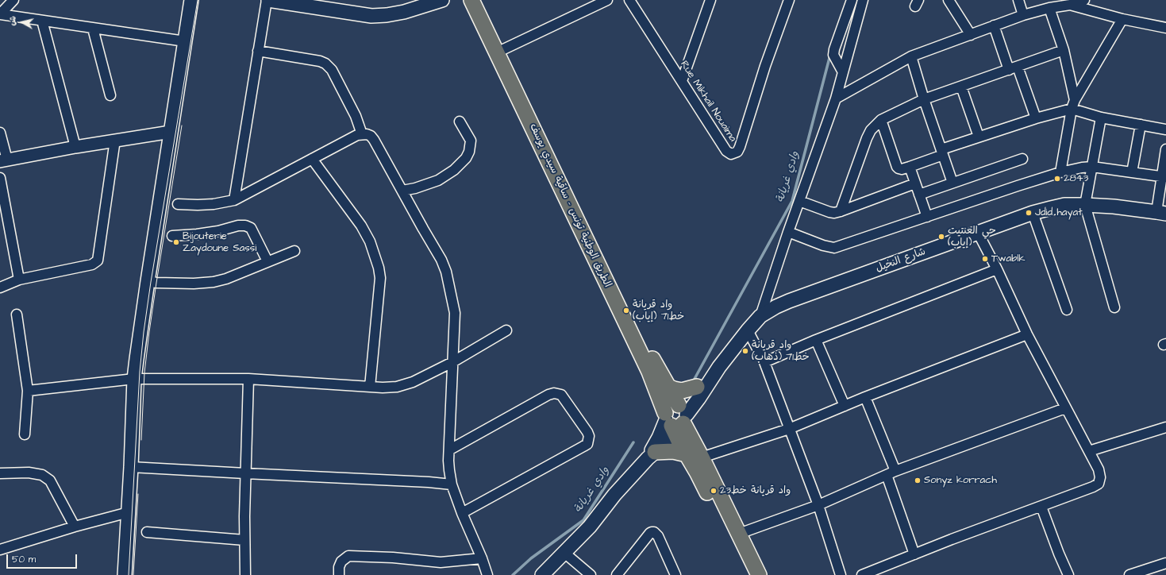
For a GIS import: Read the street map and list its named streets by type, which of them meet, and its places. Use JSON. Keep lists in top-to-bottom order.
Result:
{
  "streets": {
    "highway": ["الطريق الوطنية تونس - ساقية سيدي يوسف"],
    "main road": ["شارع النخيل"],
    "street": ["Rue Mikhaïl Nouaima"]
  },
  "crossings": [
    ["الطريق الوطنية تونس - ساقية سيدي يوسف", "شارع النخيل"]
  ],
  "water": ["وادي غريانة"],
  "places": [
    "2843",
    "Jdid hayat",
    "حي العنتيت (إياب)",
    "Bijouterie Zaydoune Sassi",
    "Twablk",
    "واد قريانة خط71 (إياب)",
    "واد قريانة خط71 (ذهاب)",
    "Sonyz korrach",
    "واد قريانة خط23"
  ],
  "scale_bar": "50 m",
  "north": "left"
}
